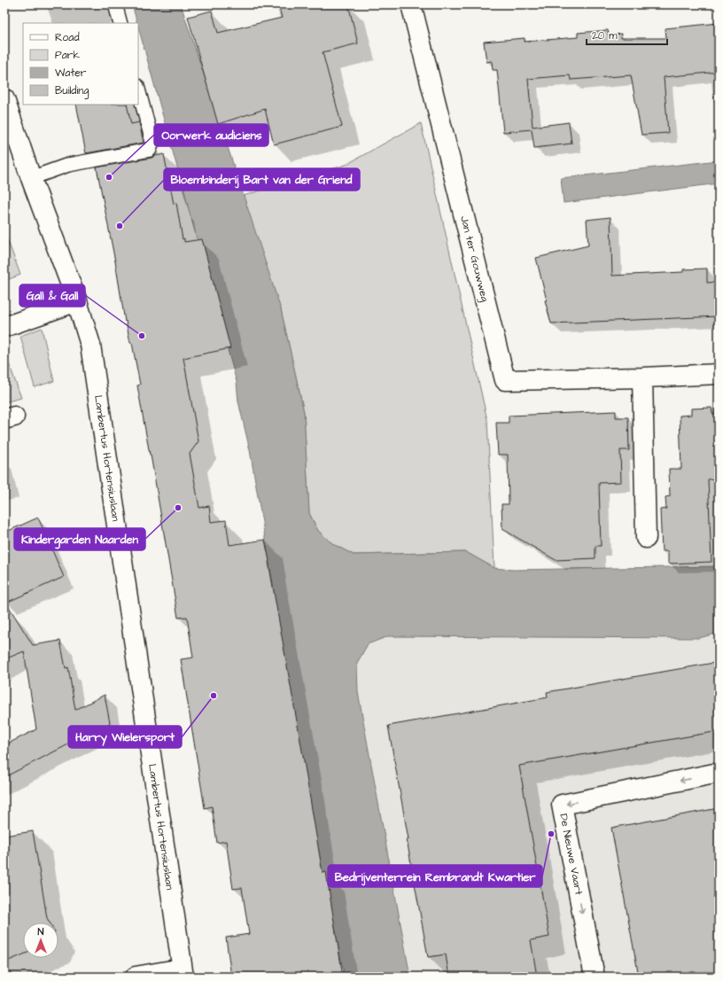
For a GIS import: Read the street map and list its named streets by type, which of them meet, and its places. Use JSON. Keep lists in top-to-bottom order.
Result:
{
  "streets": {
    "street": ["Jan ter Gouwweg", "Lambertus Hortensiuslaan", "De Nieuwe Vaart"]
  },
  "places": [
    "Oorwerk audiciens",
    "Bloembinderij Bart van der Griend",
    "Gall & Gall",
    "Kindergarden Naarden",
    "Harry Wielersport",
    "Bedrijventerrein Rembrandt Kwartier"
  ],
  "legend": [
    "Road",
    "Park",
    "Water",
    "Building"
  ],
  "scale_bar": "20 m",
  "north": "top"
}
